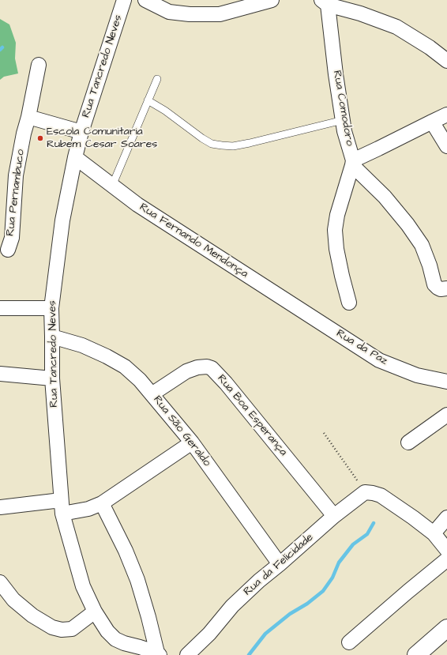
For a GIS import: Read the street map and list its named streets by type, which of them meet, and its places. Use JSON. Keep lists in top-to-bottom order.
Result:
{
  "streets": {
    "street": [
      "Rua Tancredo Neves",
      "Rua Comodoro",
      "Rua Pernambuco",
      "Rua Fernando Mendonça",
      "Rua da Paz",
      "Rua Boa Esperança",
      "Rua São Geraldo",
      "Rua da Felicidade"
    ]
  },
  "crossings": [
    ["Rua Tancredo Neves", "Rua Fernando Mendonça"],
    ["Rua Tancredo Neves", "Rua São Geraldo"],
    ["Rua Fernando Mendonça", "Rua da Paz"],
    ["Rua Boa Esperança", "Rua São Geraldo"],
    ["Rua Boa Esperança", "Rua da Felicidade"],
    ["Rua São Geraldo", "Rua da Felicidade"]
  ],
  "places": ["Escola Comunitaria Rubem Cesar Soares"]
}
